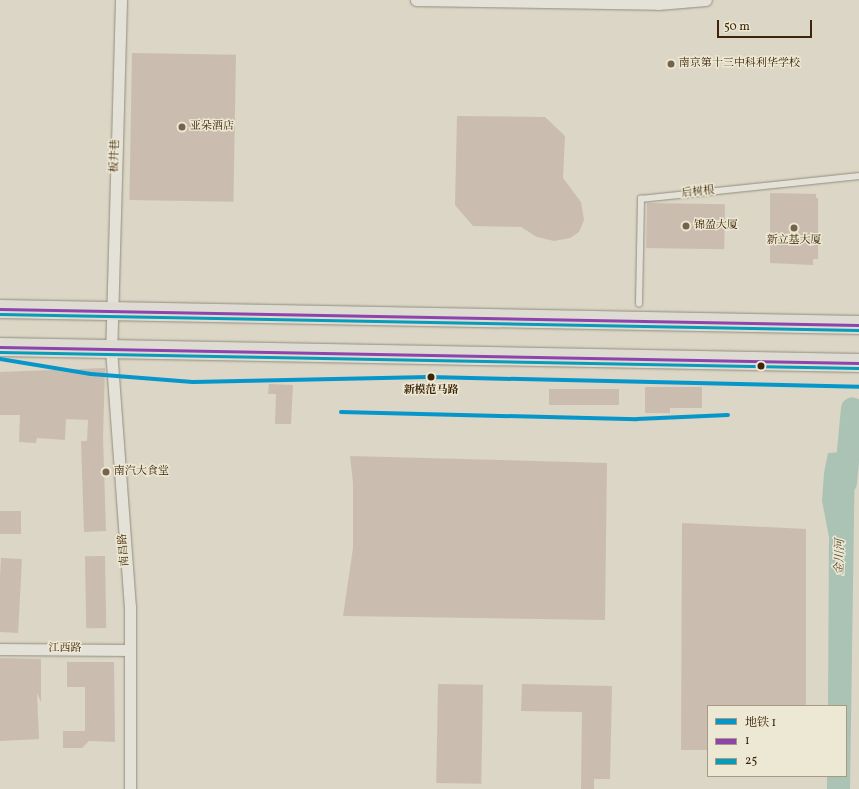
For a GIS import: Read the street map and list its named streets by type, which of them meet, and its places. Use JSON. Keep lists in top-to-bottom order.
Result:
{
  "streets": {
    "street": ["板井巷", "南昌路", "江西路"],
    "lane": ["后树根"]
  },
  "crossings": [
    ["板井巷", "南昌路"],
    ["南昌路", "江西路"]
  ],
  "water": ["金川河"],
  "places": [
    "南京第十三中科利华学校",
    "亚朵酒店",
    "锦盈大厦",
    "新立基大厦",
    "新模范马路",
    "南汽大食堂"
  ],
  "lines": ["transit line 1", "transit line 25", "metro line 1"],
  "legend": ["地铁 1", "1", "25"],
  "scale_bar": "50 m"
}
